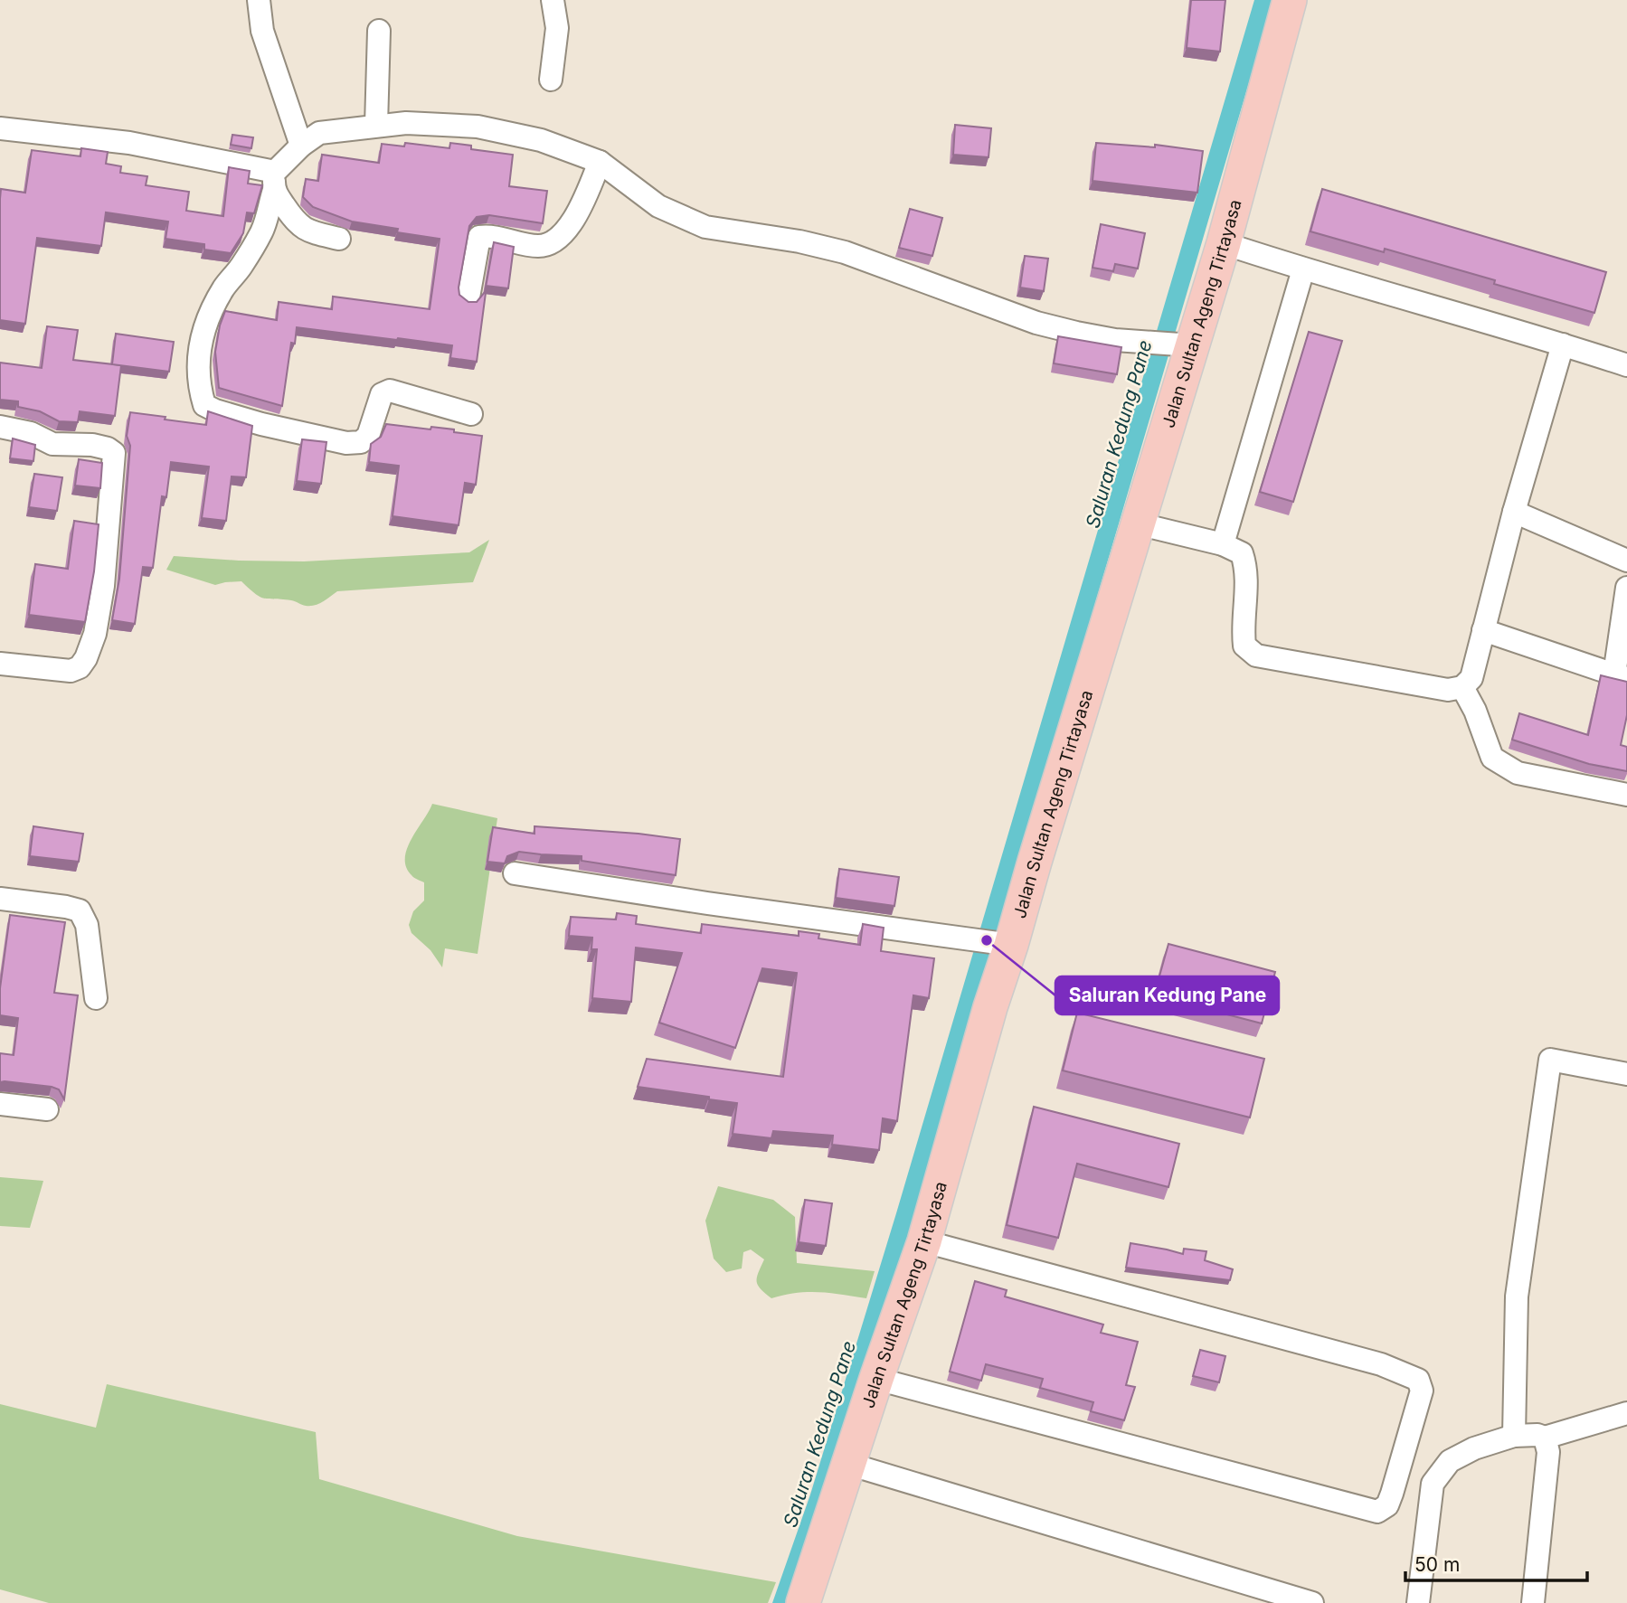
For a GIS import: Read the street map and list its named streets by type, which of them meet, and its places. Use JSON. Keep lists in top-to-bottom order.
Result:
{
  "streets": {
    "main road": ["Jalan Sultan Ageng Tirtayasa"]
  },
  "water": ["Saluran Kedung Pane"],
  "places": ["Saluran Kedung Pane"],
  "scale_bar": "50 m"
}
